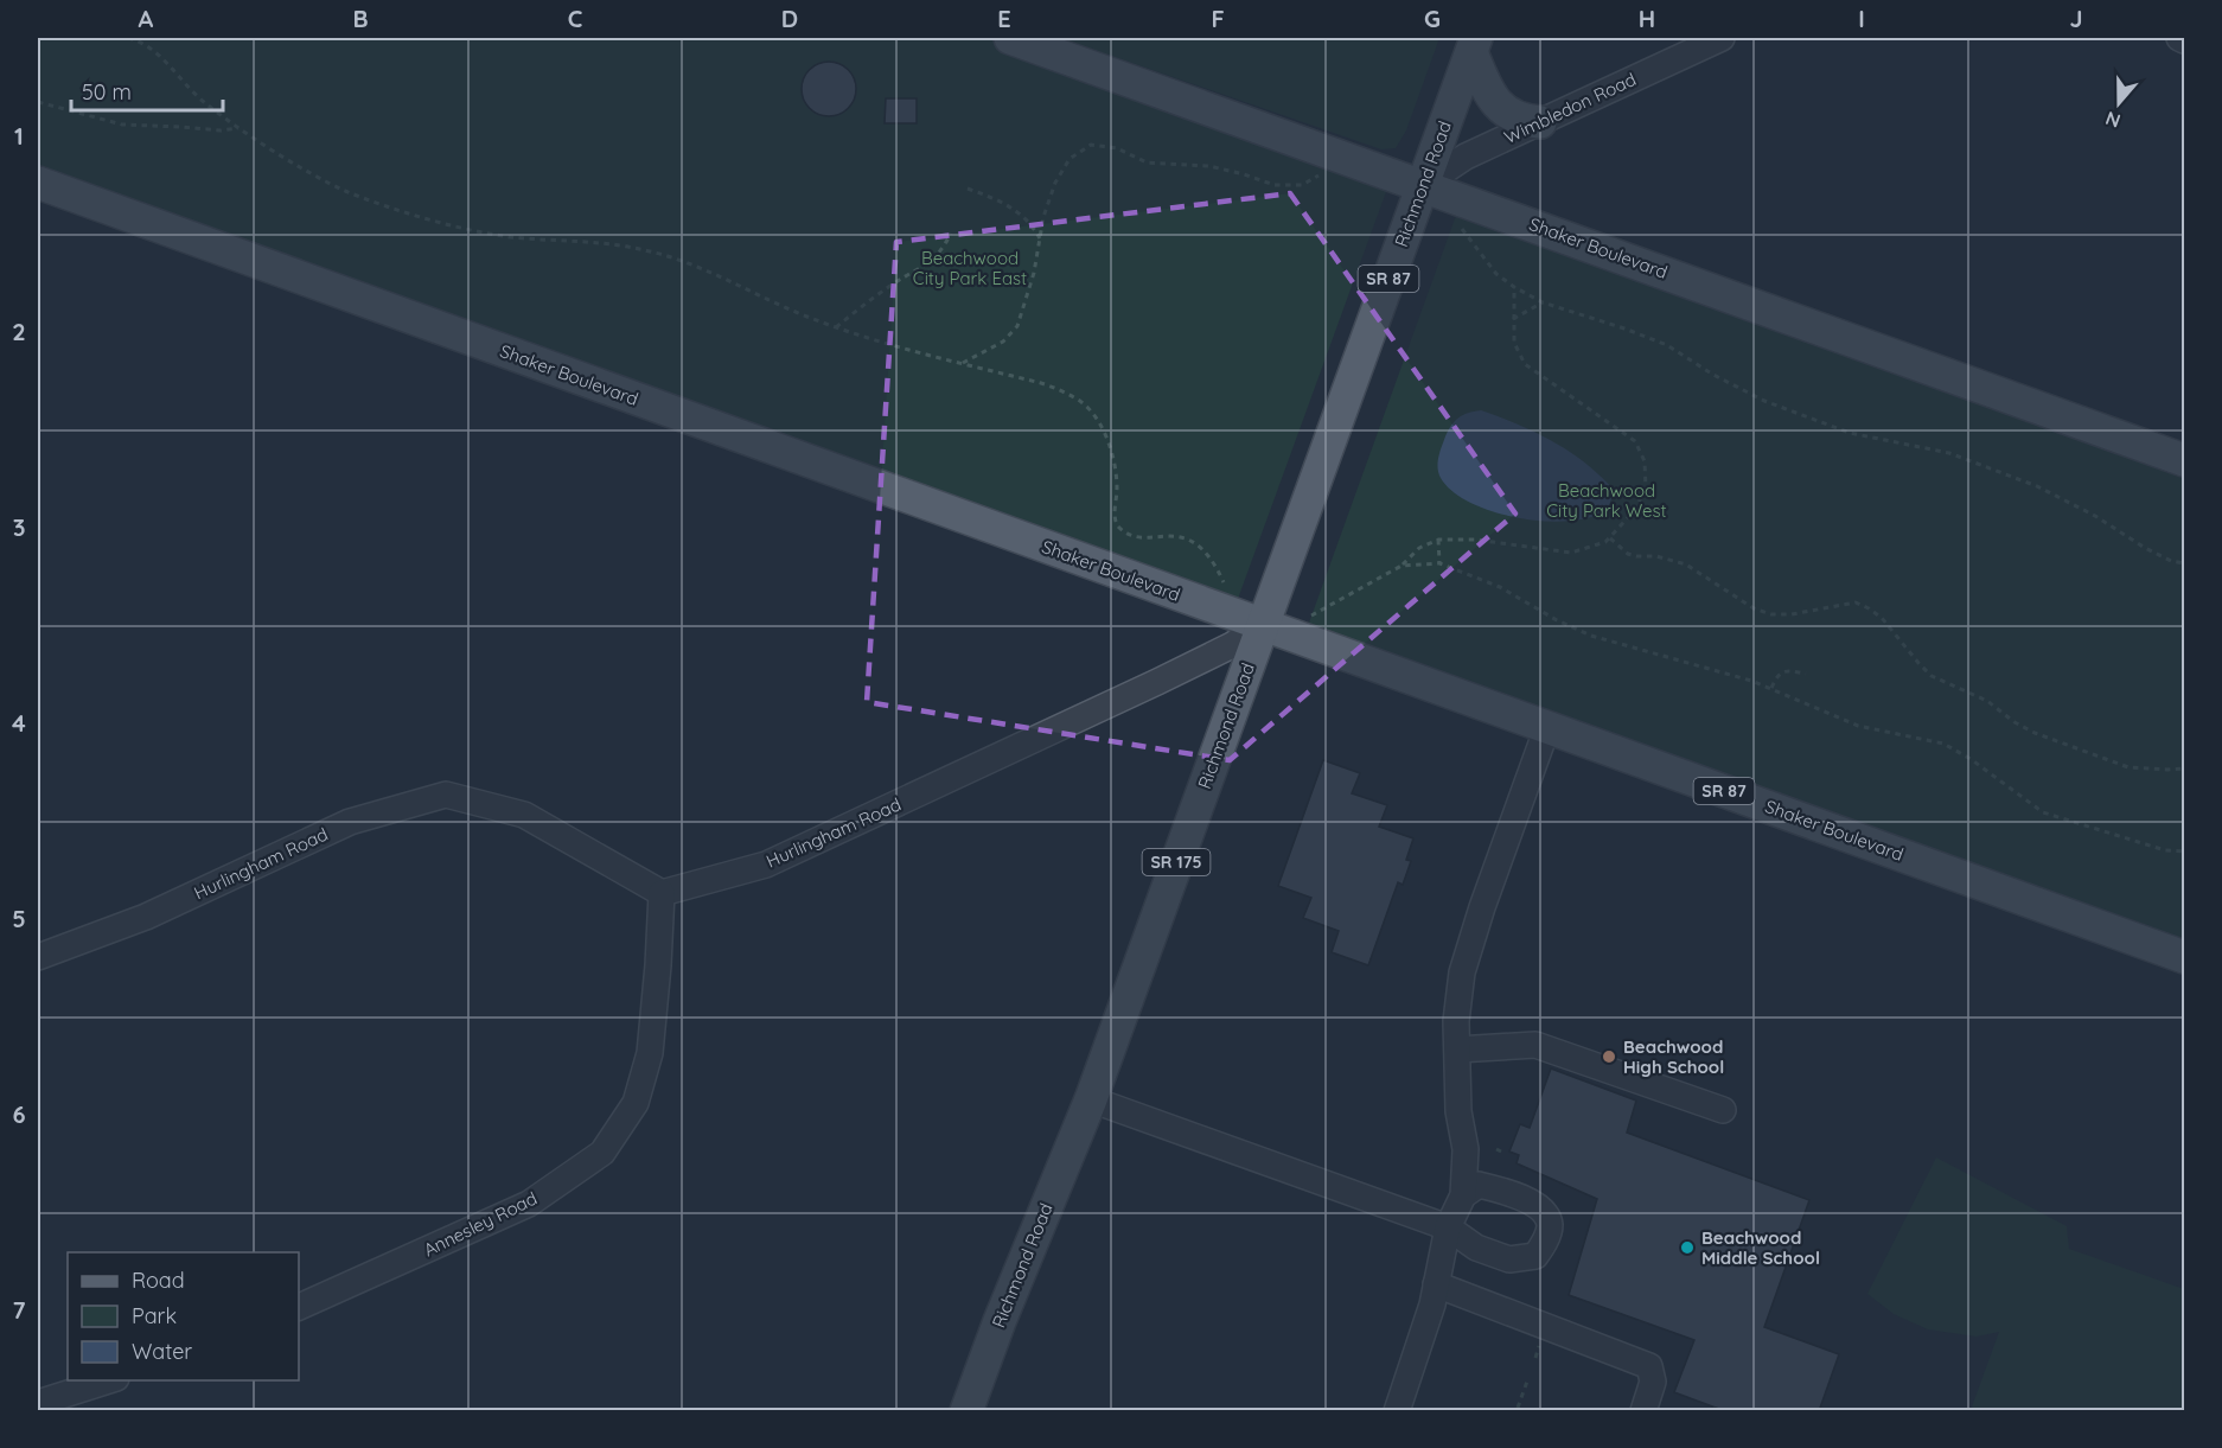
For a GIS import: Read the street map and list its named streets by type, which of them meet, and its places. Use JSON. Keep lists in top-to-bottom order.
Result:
{
  "streets": {
    "main road": [
      "Richmond Road",
      "Shaker Boulevard",
      "SR 87",
      "SR 175"
    ],
    "street": ["Wimbledon Road", "Hurlingham Road", "Annesley Road"]
  },
  "crossings": [
    ["Wimbledon Road", "Richmond Road"],
    ["Wimbledon Road", "Shaker Boulevard"],
    ["Richmond Road", "Shaker Boulevard"],
    ["Richmond Road", "Hurlingham Road"],
    ["Shaker Boulevard", "Hurlingham Road"],
    ["Hurlingham Road", "Annesley Road"]
  ],
  "parks": ["Beachwood City Park East", "Beachwood City Park West"],
  "places": ["Beachwood High School", "Beachwood Middle School"],
  "legend": ["Road", "Park", "Water"],
  "scale_bar": "50 m",
  "north": "bottom",
  "grid": {
    "columns": [
      "A",
      "B",
      "C",
      "D",
      "E",
      "F",
      "G",
      "H",
      "I",
      "J"
    ],
    "rows": [
      "1",
      "2",
      "3",
      "4",
      "5",
      "6",
      "7"
    ]
  }
}
